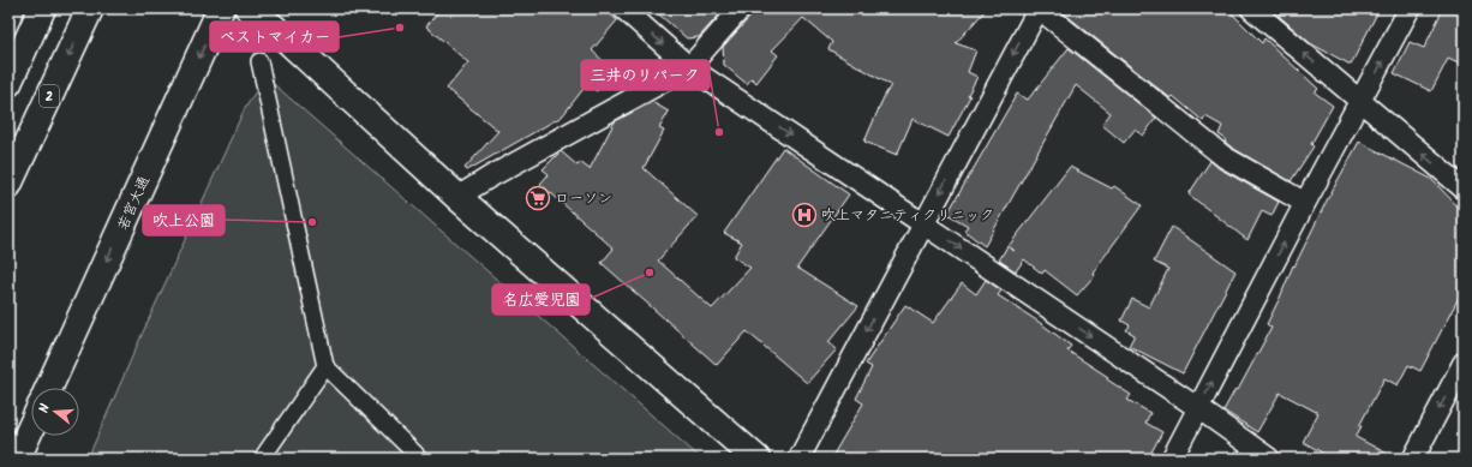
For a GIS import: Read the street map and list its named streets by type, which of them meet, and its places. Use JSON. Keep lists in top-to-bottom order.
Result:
{
  "streets": {
    "main road": ["2", "若宮大通"]
  },
  "places": {
    "other": [
      "ベストマイカー",
      "三井のリパーク",
      "吹上公園",
      "名広愛児園"
    ],
    "supermarket": ["ローソン"],
    "hospital": ["吹上マタニティクリニック"]
  },
  "north": "left"
}
